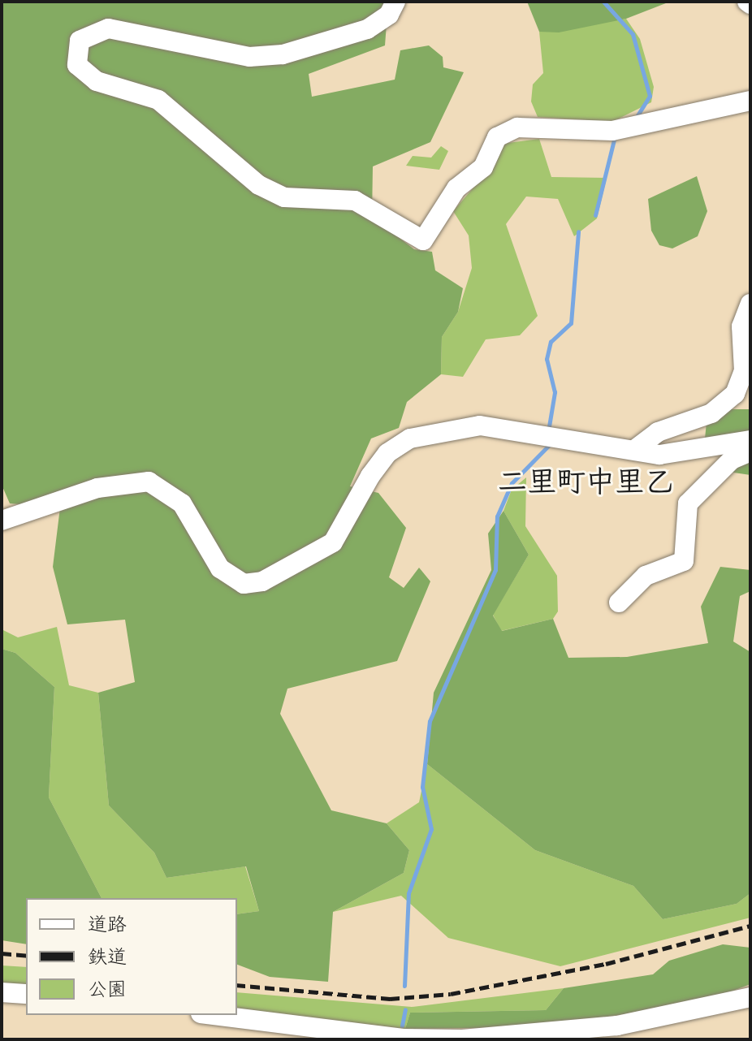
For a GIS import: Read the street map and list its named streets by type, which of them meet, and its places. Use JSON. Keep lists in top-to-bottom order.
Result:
{
  "districts": ["二里町中里乙"],
  "legend": ["道路", "鉄道", "公園"]
}
